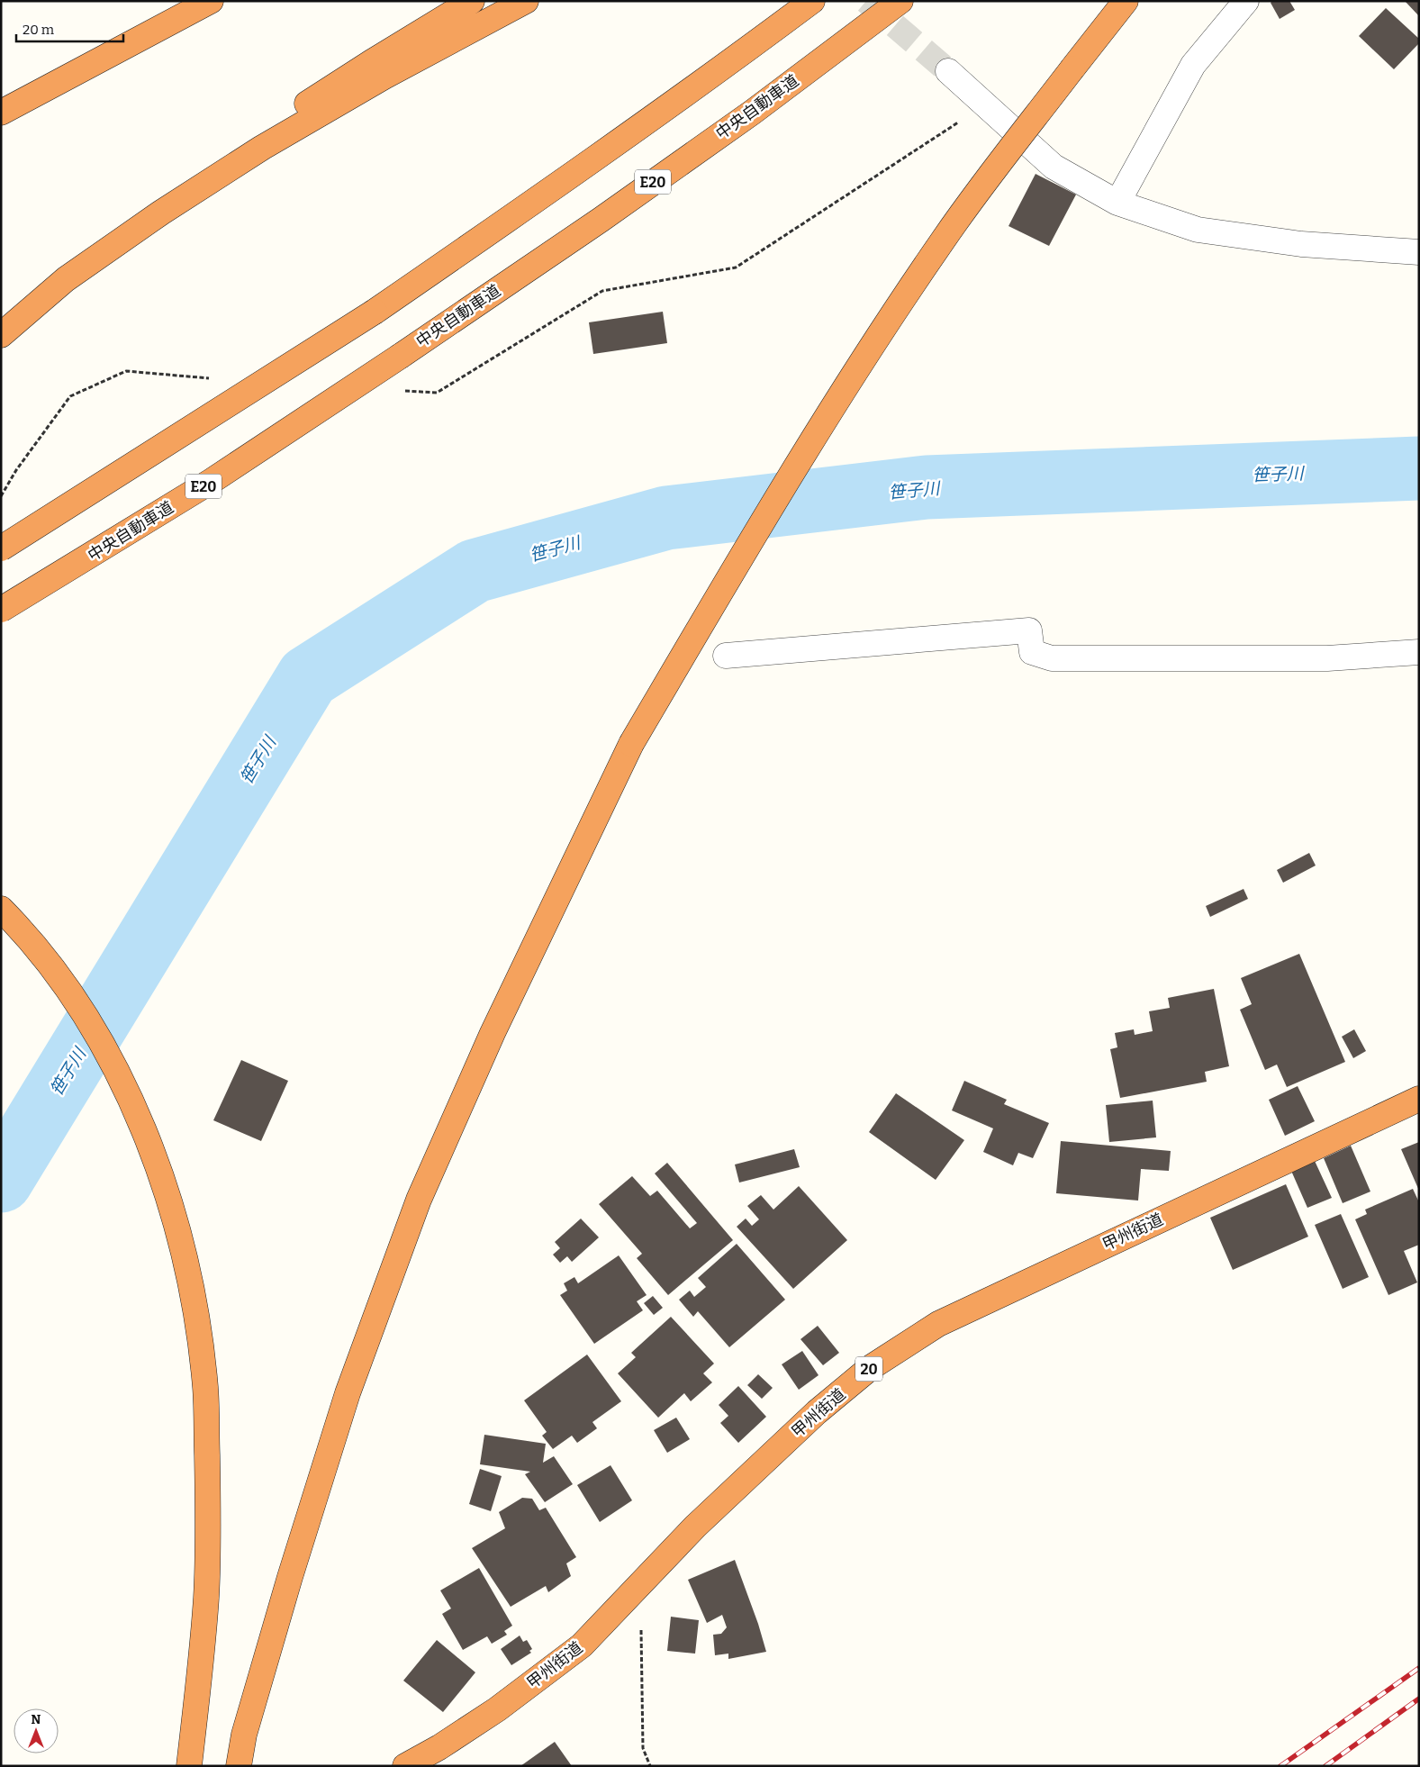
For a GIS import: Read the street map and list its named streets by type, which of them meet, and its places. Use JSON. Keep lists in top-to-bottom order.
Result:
{
  "streets": {
    "highway": [
      "中央自動車道",
      "E20",
      "甲州街道",
      "20"
    ]
  },
  "water": ["笹子川"],
  "scale_bar": "20 m",
  "north": "top"
}
